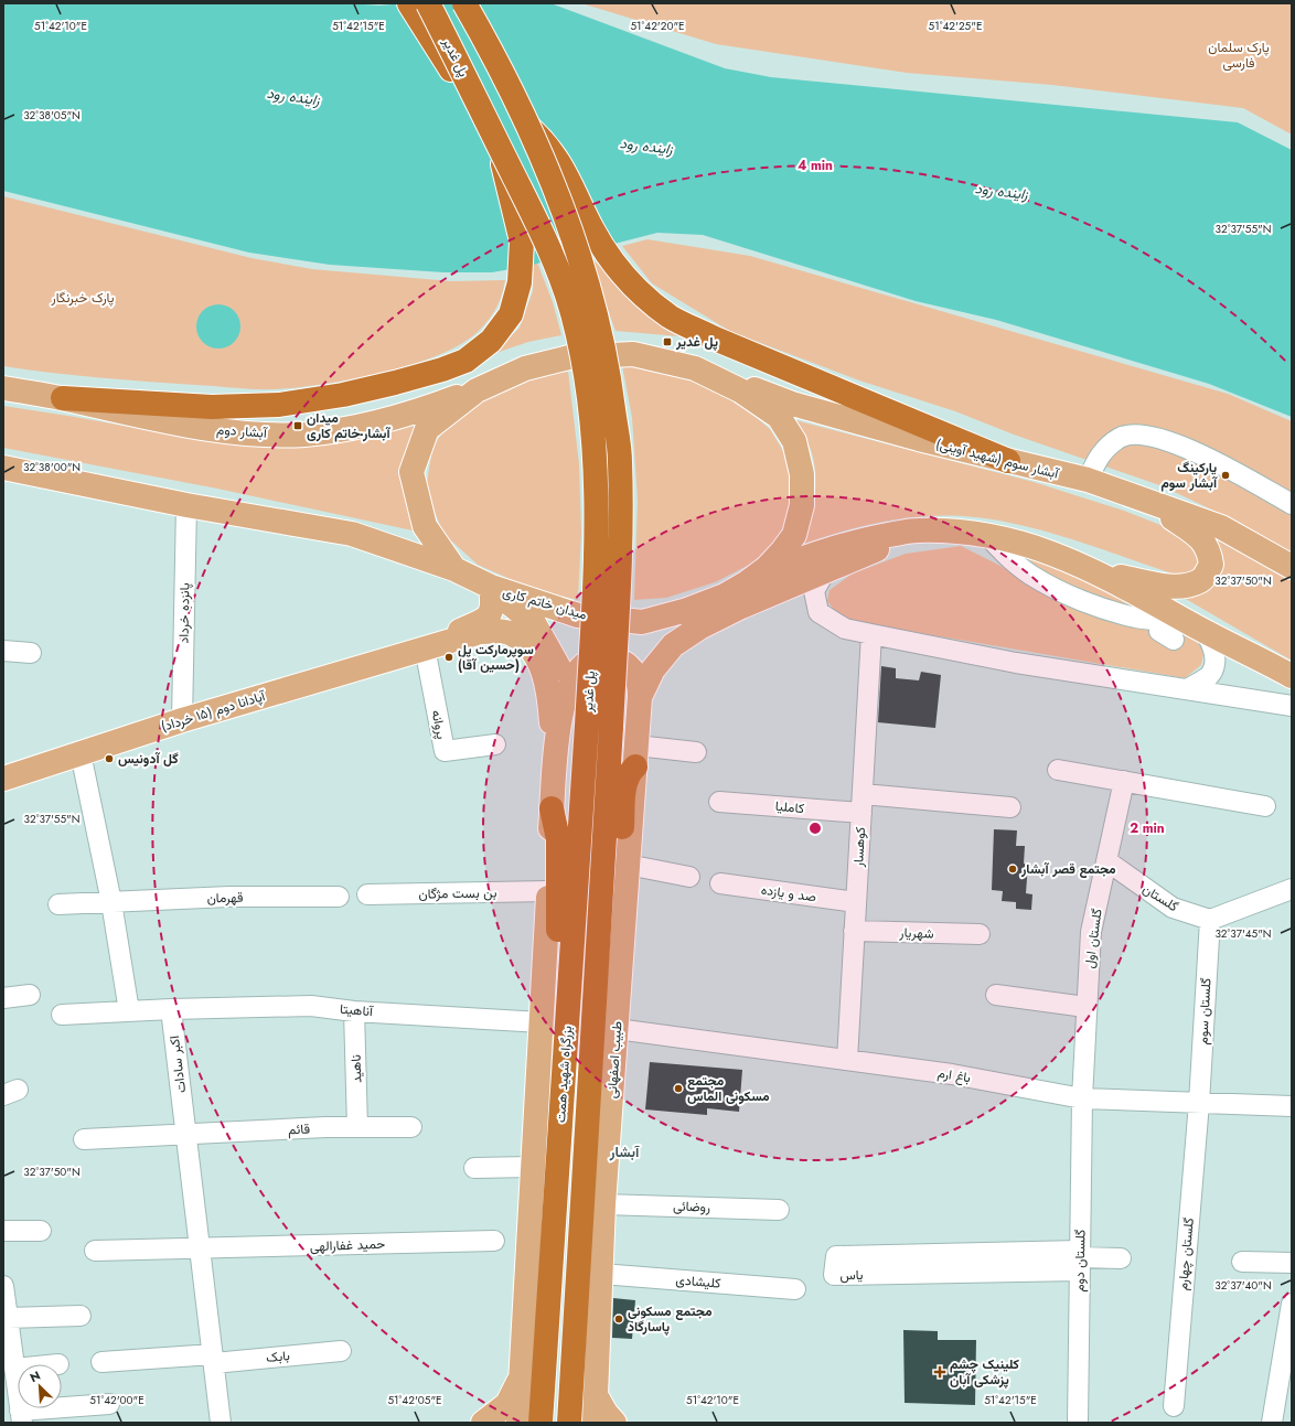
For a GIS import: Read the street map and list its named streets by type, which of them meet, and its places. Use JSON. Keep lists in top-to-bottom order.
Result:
{
  "streets": {
    "highway": ["پل غدیر", "بزرگراه شهید همت"],
    "main road": [
      "آبشار دوم",
      "آبشار سوم (شهید آوینی)",
      "میدان خاتم کاری",
      "آپادانا دوم (۱۵ خرداد)",
      "طبیب اصفهانی"
    ],
    "street": [
      "پانزده خرداد",
      "پروانه",
      "کاملیا",
      "کوهسار",
      "بن بست مژگان",
      "صد و یازده",
      "قهرمان",
      "گلستان",
      "شهریار",
      "گلستان اول",
      "آناهیتا",
      "گلستان سوم",
      "اکبر سادات",
      "ناهید",
      "باغ ارم",
      "قائم",
      "روضائی",
      "حمید غفارالهی",
      "گلستان چهارم",
      "گلستان دوم",
      "یاس",
      "کلیشادی",
      "بابک"
    ]
  },
  "crossings": [
    ["پل غدیر", "بزرگراه شهید همت"],
    ["آبشار دوم", "میدان خاتم کاری"],
    ["آبشار سوم (شهید آوینی)", "میدان خاتم کاری"],
    ["پانزده خرداد", "آپادانا دوم (۱۵ خرداد)"],
    ["آپادانا دوم (۱۵ خرداد)", "پروانه"],
    ["کاملیا", "کوهسار"],
    ["کوهسار", "صد و یازده"],
    ["کوهسار", "شهریار"],
    ["کوهسار", "باغ ارم"],
    ["گلستان", "گلستان اول"],
    ["گلستان", "گلستان سوم"],
    ["گلستان اول", "باغ ارم"],
    ["گلستان اول", "گلستان دوم"],
    ["آناهیتا", "اکبر سادات"],
    ["آناهیتا", "ناهید"],
    ["گلستان سوم", "باغ ارم"],
    ["گلستان سوم", "گلستان چهارم"],
    ["طبیب اصفهانی", "باغ ارم"],
    ["طبیب اصفهانی", "روضائی"],
    ["طبیب اصفهانی", "کلیشادی"],
    ["اکبر سادات", "قائم"],
    ["اکبر سادات", "حمید غفارالهی"],
    ["اکبر سادات", "بابک"],
    ["ناهید", "قائم"],
    ["باغ ارم", "گلستان چهارم"],
    ["باغ ارم", "گلستان دوم"],
    ["گلستان دوم", "یاس"]
  ],
  "districts": ["آبشار"],
  "water": ["زاینده رود"],
  "parks": ["پارک سلمان فارسی", "پارک خبرنگار"],
  "places": {
    "transit": ["پل غدیر", "میدان آبشار-خاتم کاری"],
    "other": [
      "پارکینگ آبشار سوم",
      "سوپرمارکت پل (حسین آقا)",
      "گل آدونیس",
      "مجتمع قصر آبشار",
      "مجتمع مسکونی الماس",
      "مجتمع مسکونی پاسارگاد"
    ],
    "health": ["کلینیک چشم پزشکی آبان"]
  },
  "north": "top left",
  "coordinates": [
    "51°42'10\"E",
    "51°42'15\"E",
    "51°42'20\"E",
    "51°42'25\"E",
    "32°38'05\"N",
    "32°37'55\"N",
    "32°38'00\"N",
    "32°37'50\"N",
    "32°37'45\"N",
    "32°37'40\"N",
    "51°42'00\"E",
    "51°42'05\"E"
  ],
  "rings": ["4 min", "2 min"]
}
